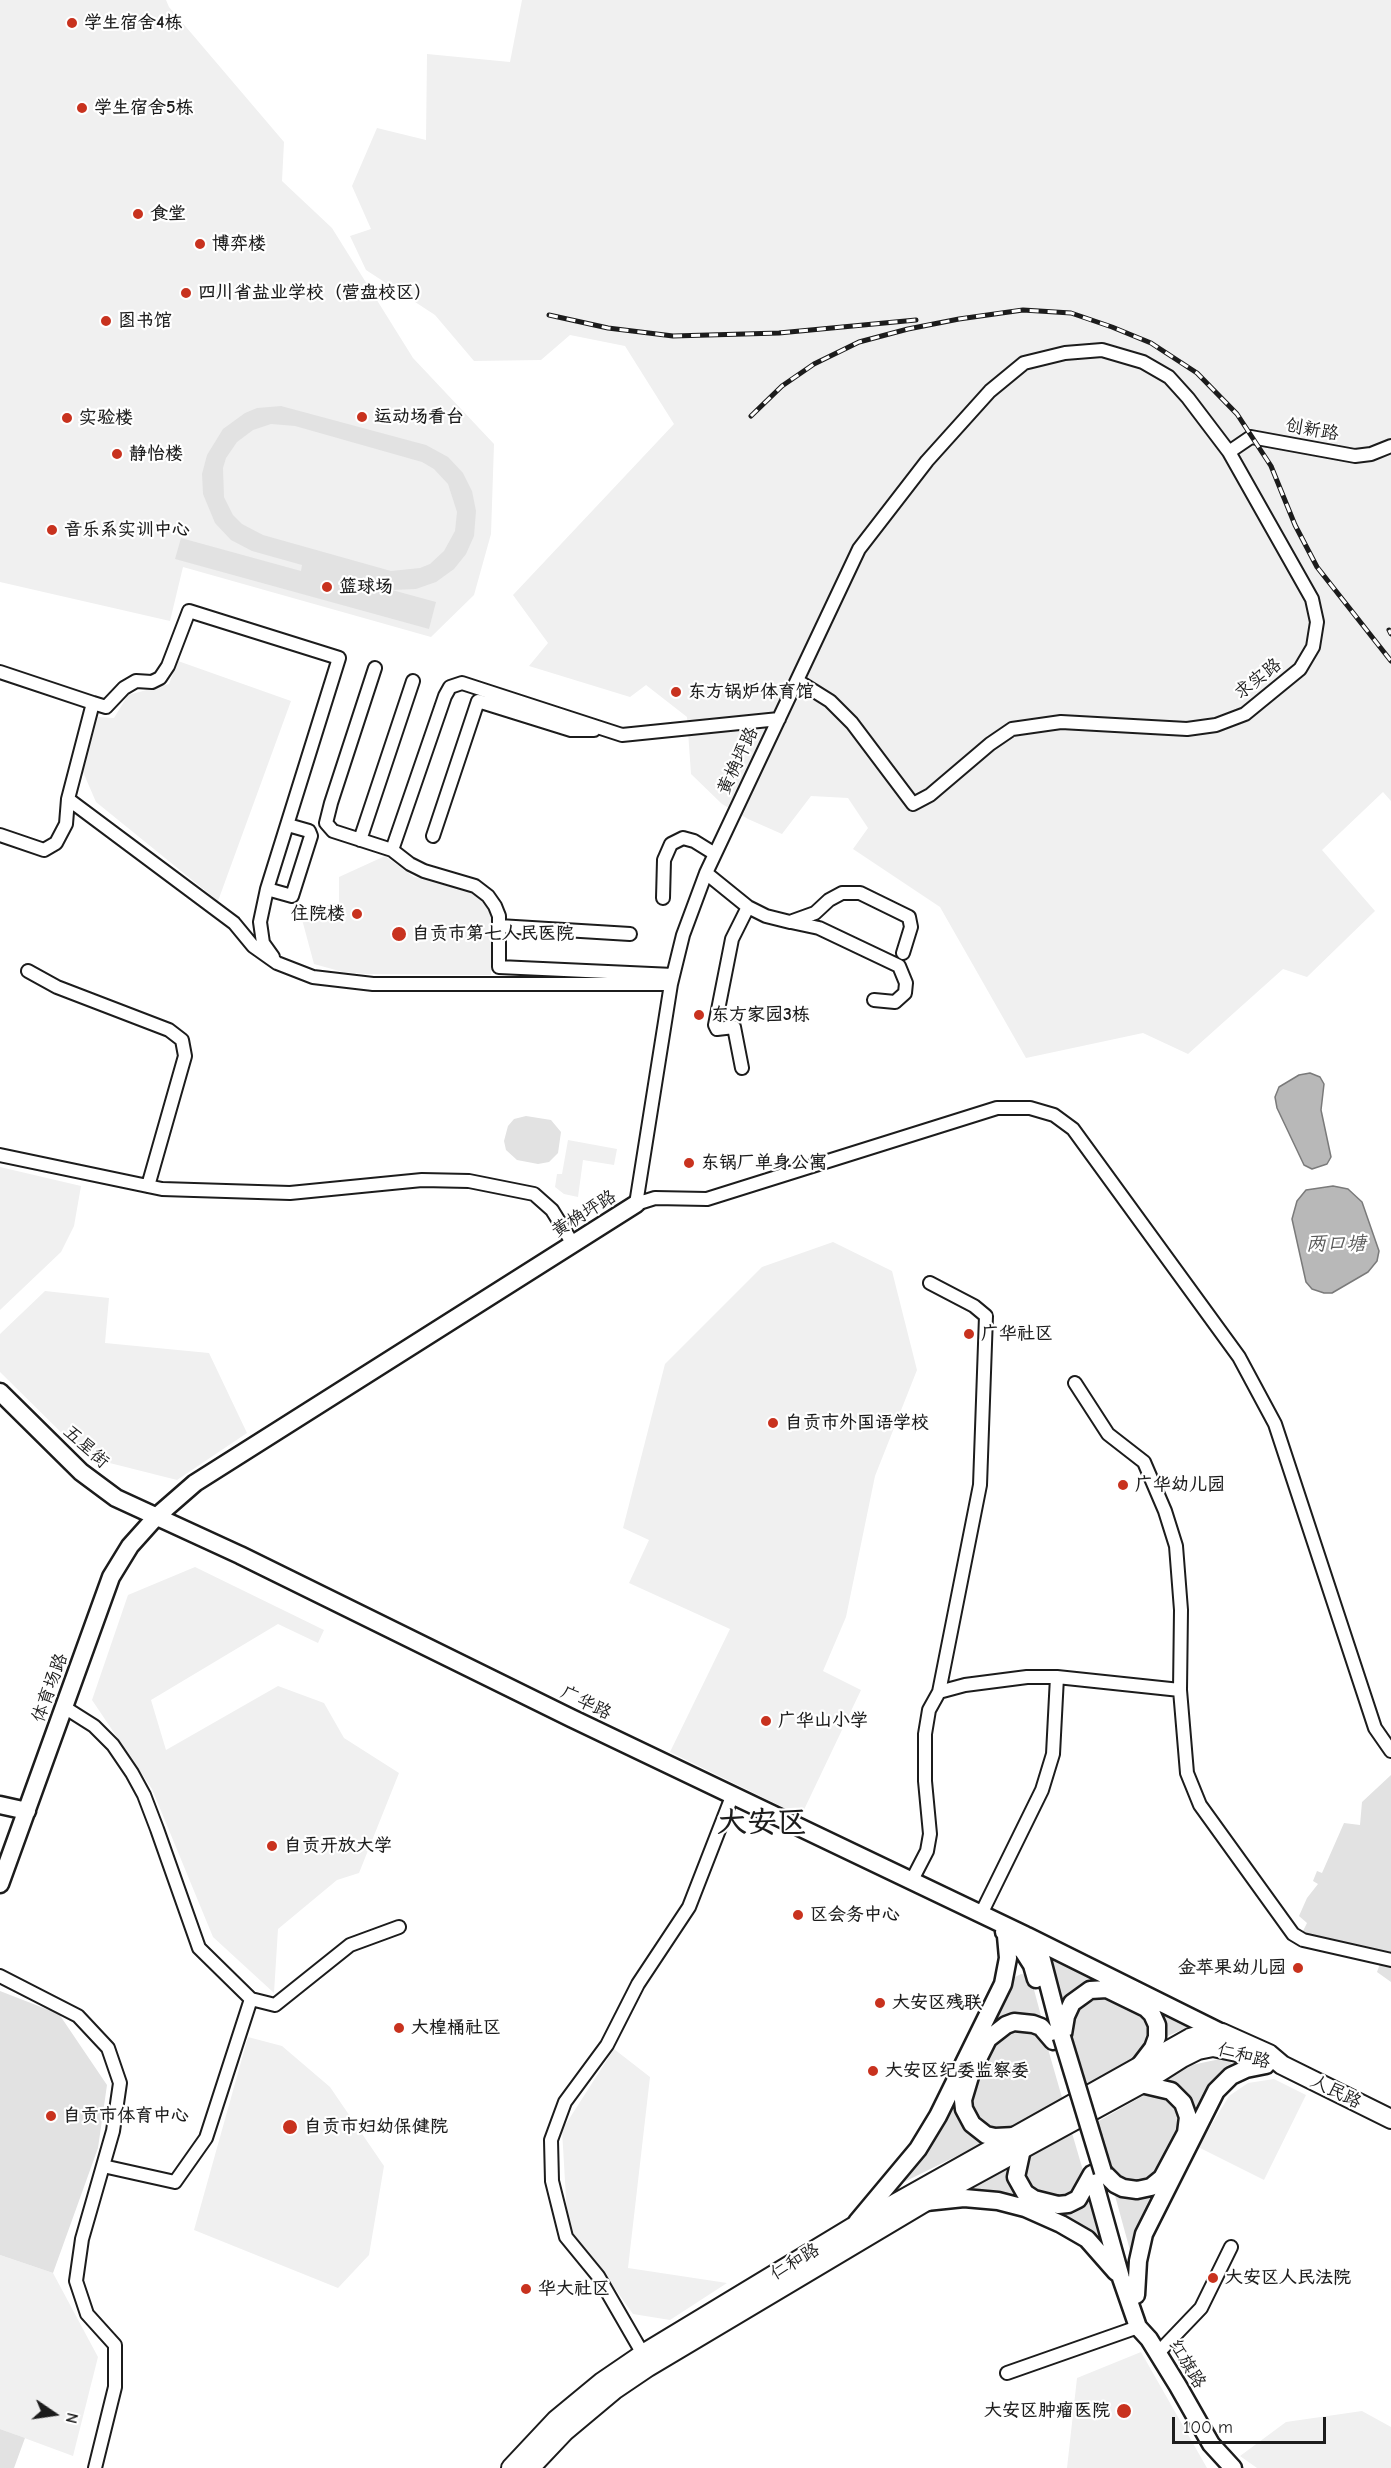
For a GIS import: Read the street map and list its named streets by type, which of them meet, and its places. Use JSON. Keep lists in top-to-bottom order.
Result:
{
  "streets": {
    "main road": [
      "黄桷坪路",
      "五星街",
      "体育场路",
      "广华路",
      "仁和路",
      "人民路",
      "红旗路"
    ],
    "street": ["创新路", "求实路"]
  },
  "crossings": [
    ["创新路", "求实路"],
    ["求实路", "黄桷坪路"],
    ["黄桷坪路", "五星街"],
    ["黄桷坪路", "体育场路"],
    ["黄桷坪路", "广华路"],
    ["五星街", "体育场路"],
    ["五星街", "广华路"],
    ["体育场路", "广华路"],
    ["仁和路", "人民路"]
  ],
  "districts": ["大安区"],
  "water": ["两口塘"],
  "places": [
    "学生宿舍4栋",
    "学生宿舍5栋",
    "食堂",
    "博弈楼",
    "四川省盐业学校（营盘校区）",
    "图书馆",
    "运动场看台",
    "实验楼",
    "静怡楼",
    "音乐系实训中心",
    "篮球场",
    "东方锅炉体育馆",
    "住院楼",
    "自贡市第七人民医院",
    "东方家园3栋",
    "东锅厂单身公寓",
    "广华社区",
    "自贡市外国语学校",
    "广华幼儿园",
    "广华山小学",
    "自贡开放大学",
    "区会务中心",
    "金苹果幼儿园",
    "大安区残联",
    "大楻桶社区",
    "大安区纪委监察委",
    "自贡市体育中心",
    "自贡市妇幼保健院",
    "大安区人民法院",
    "华大社区",
    "大安区肿瘤医院"
  ],
  "scale_bar": "100 m",
  "north": "right"
}
